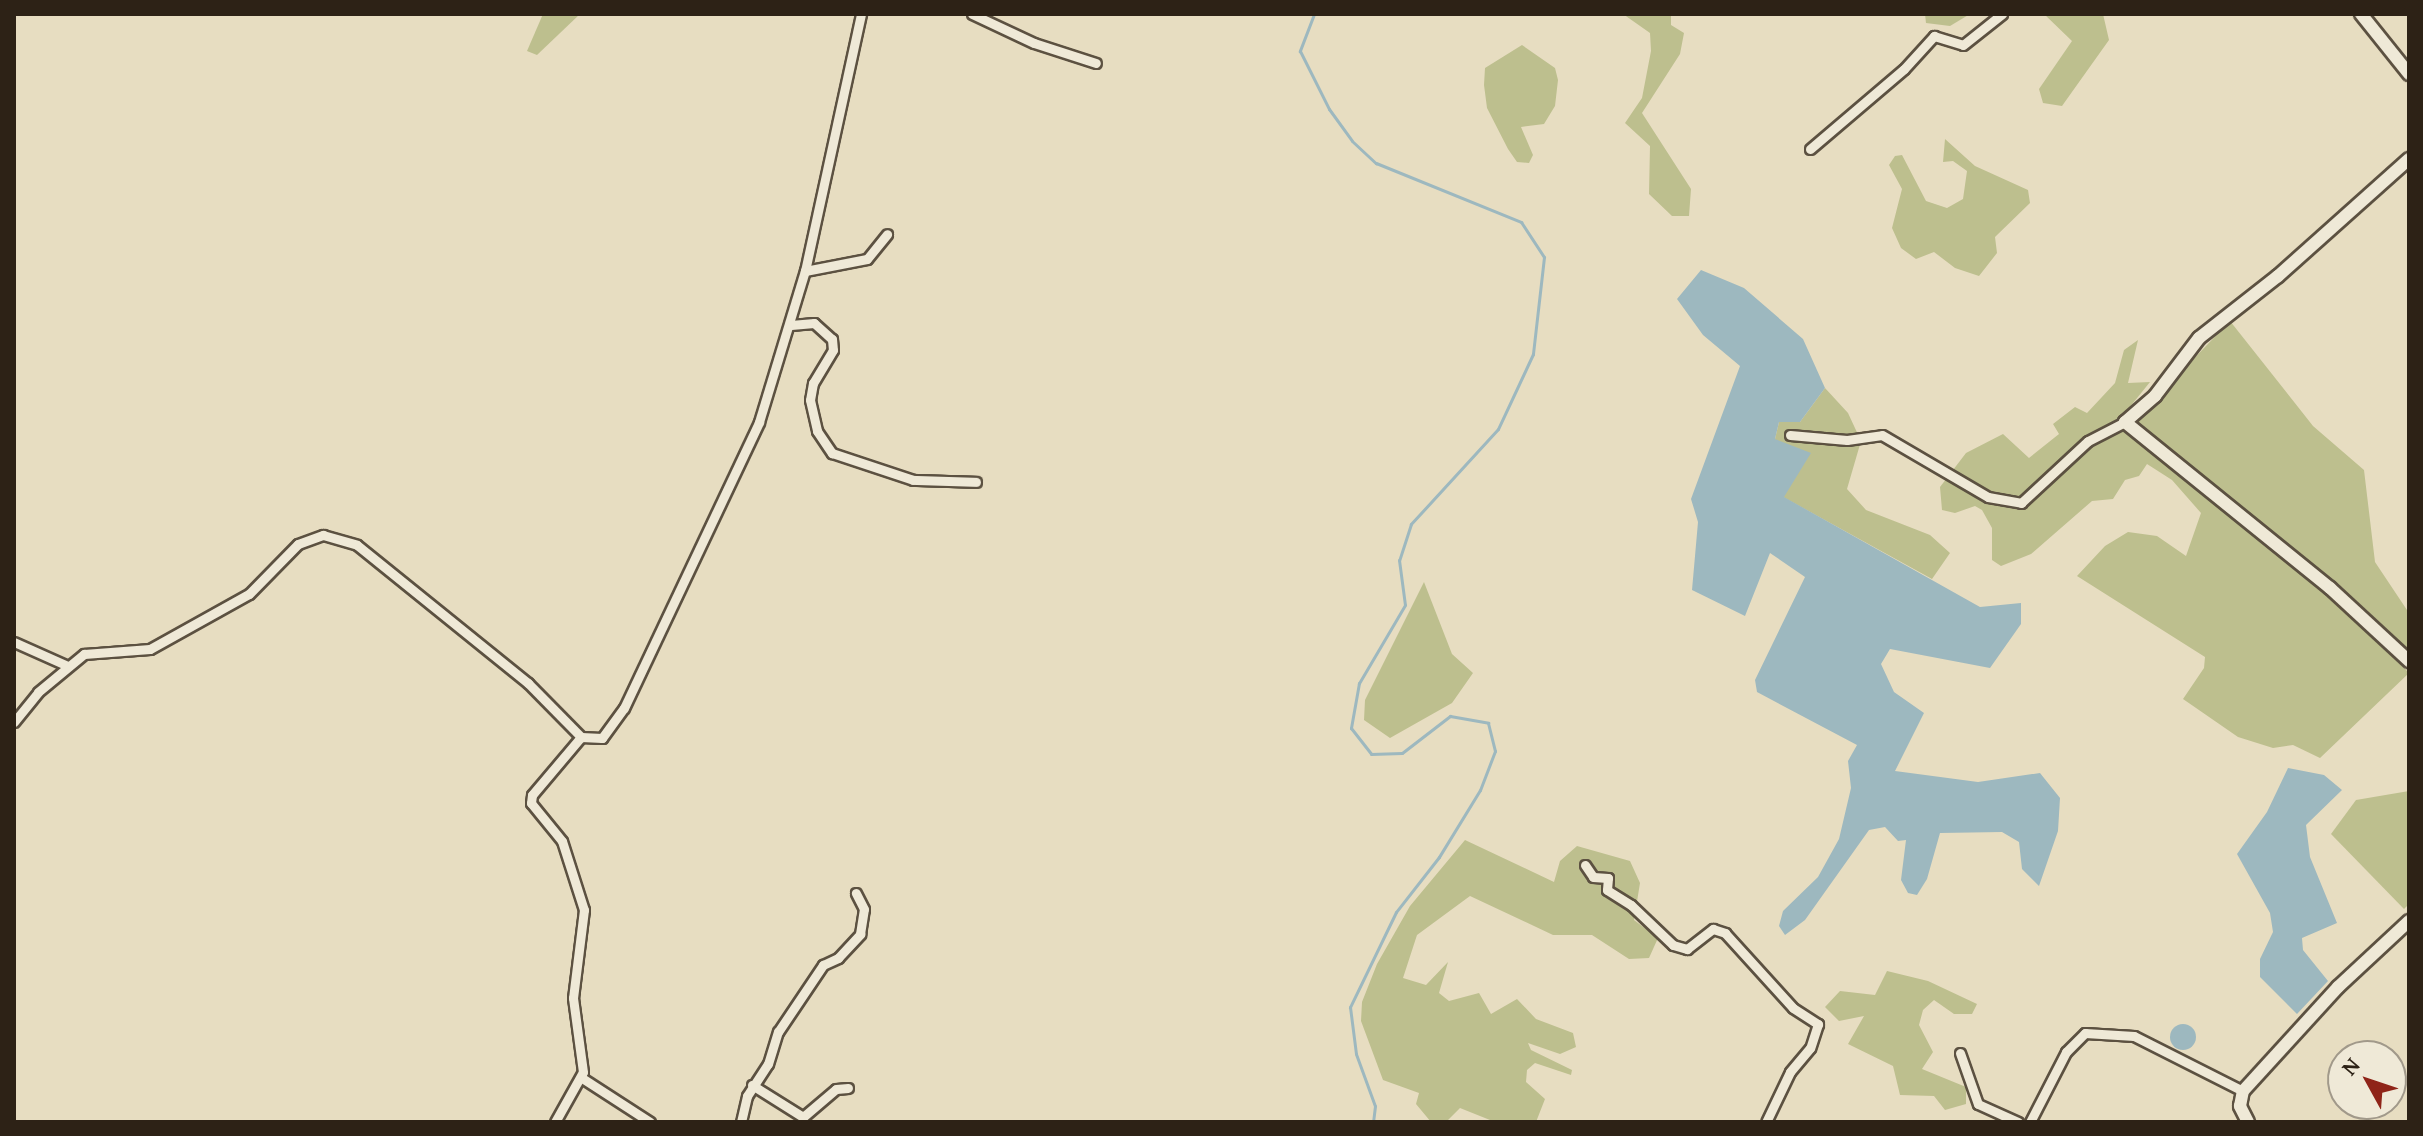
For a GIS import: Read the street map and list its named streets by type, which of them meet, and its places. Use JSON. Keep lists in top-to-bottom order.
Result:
{
  "north": "top left"
}
